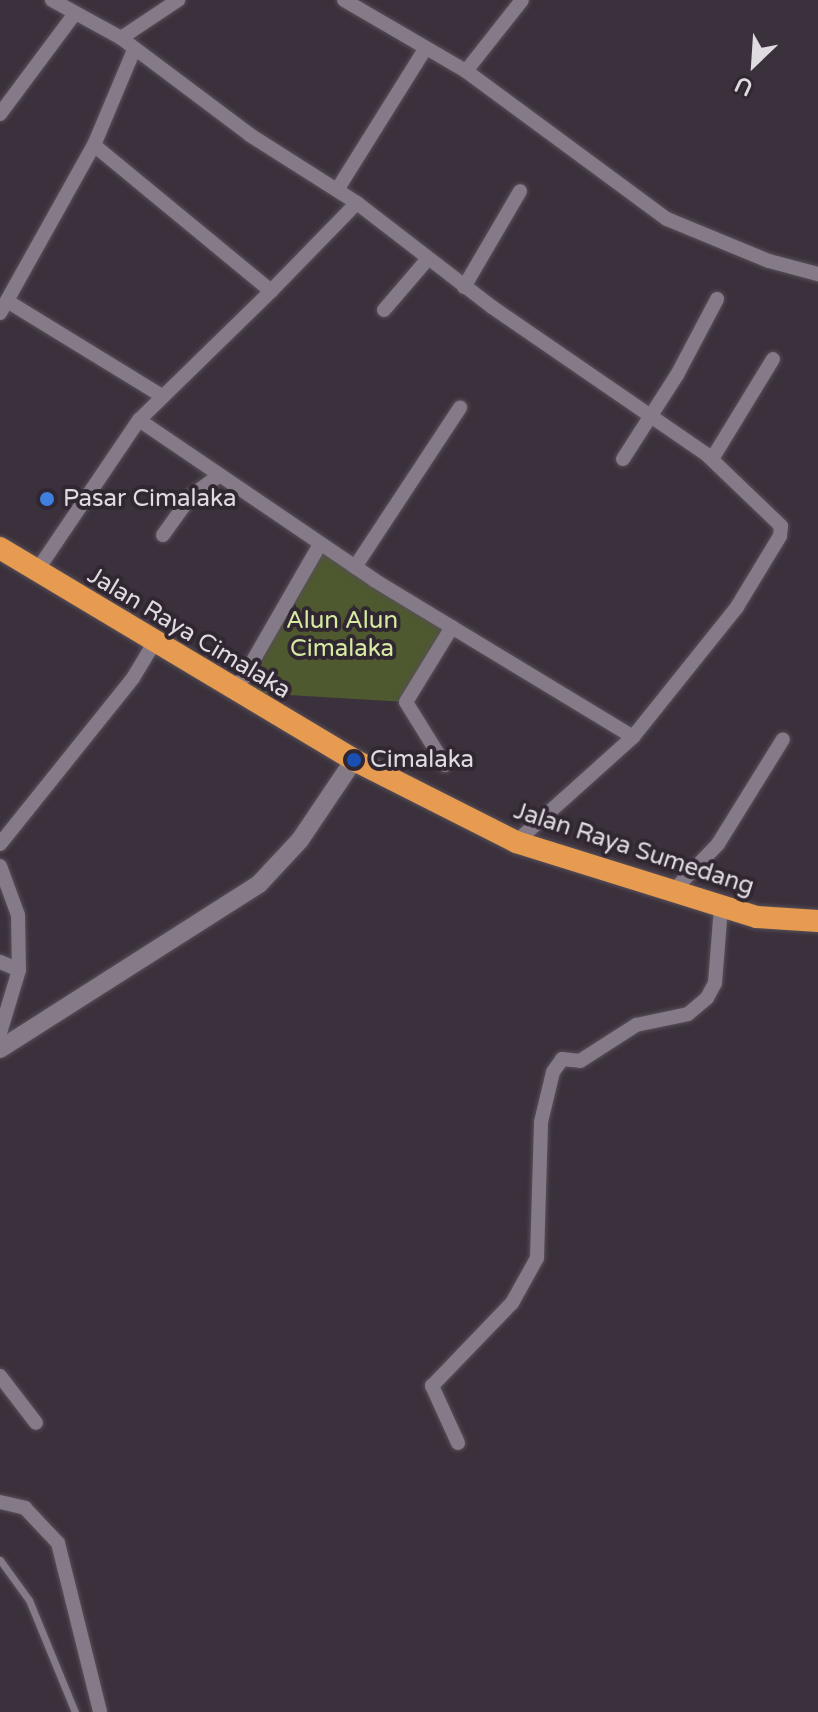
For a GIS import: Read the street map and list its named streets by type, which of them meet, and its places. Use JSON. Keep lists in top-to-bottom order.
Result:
{
  "streets": {
    "highway": ["Jalan Raya Cimalaka", "Jalan Raya Sumedang"]
  },
  "crossings": [
    ["Jalan Raya Cimalaka", "Jalan Raya Sumedang"]
  ],
  "parks": ["Alun Alun Cimalaka"],
  "places": ["Pasar Cimalaka", "Cimalaka"],
  "north": "bottom left"
}
